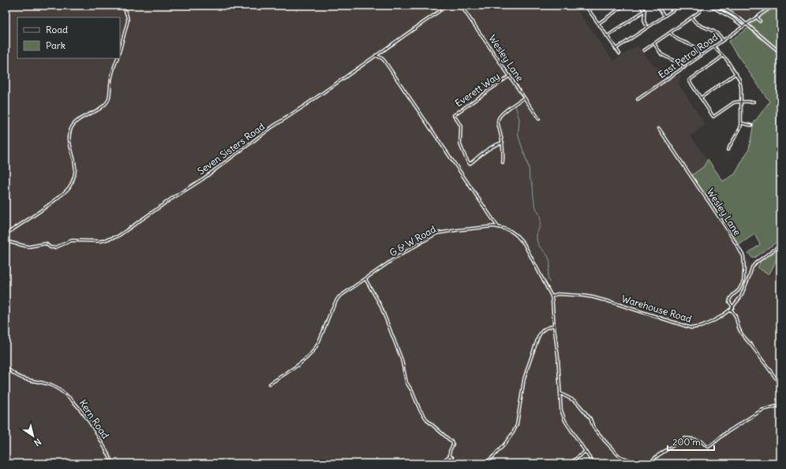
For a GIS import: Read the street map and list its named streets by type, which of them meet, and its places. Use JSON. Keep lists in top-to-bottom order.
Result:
{
  "streets": {
    "street": [
      "East Petrol Road",
      "Wesley Lane",
      "Everett Way",
      "Seven Sisters Road",
      "G & W Road",
      "Warehouse Road",
      "Kern Road"
    ]
  },
  "crossings": [
    ["Wesley Lane", "Everett Way"],
    ["Wesley Lane", "Warehouse Road"],
    ["G & W Road", "Warehouse Road"]
  ],
  "legend": ["Road", "Park"],
  "scale_bar": "200 m",
  "north": "bottom right"
}
